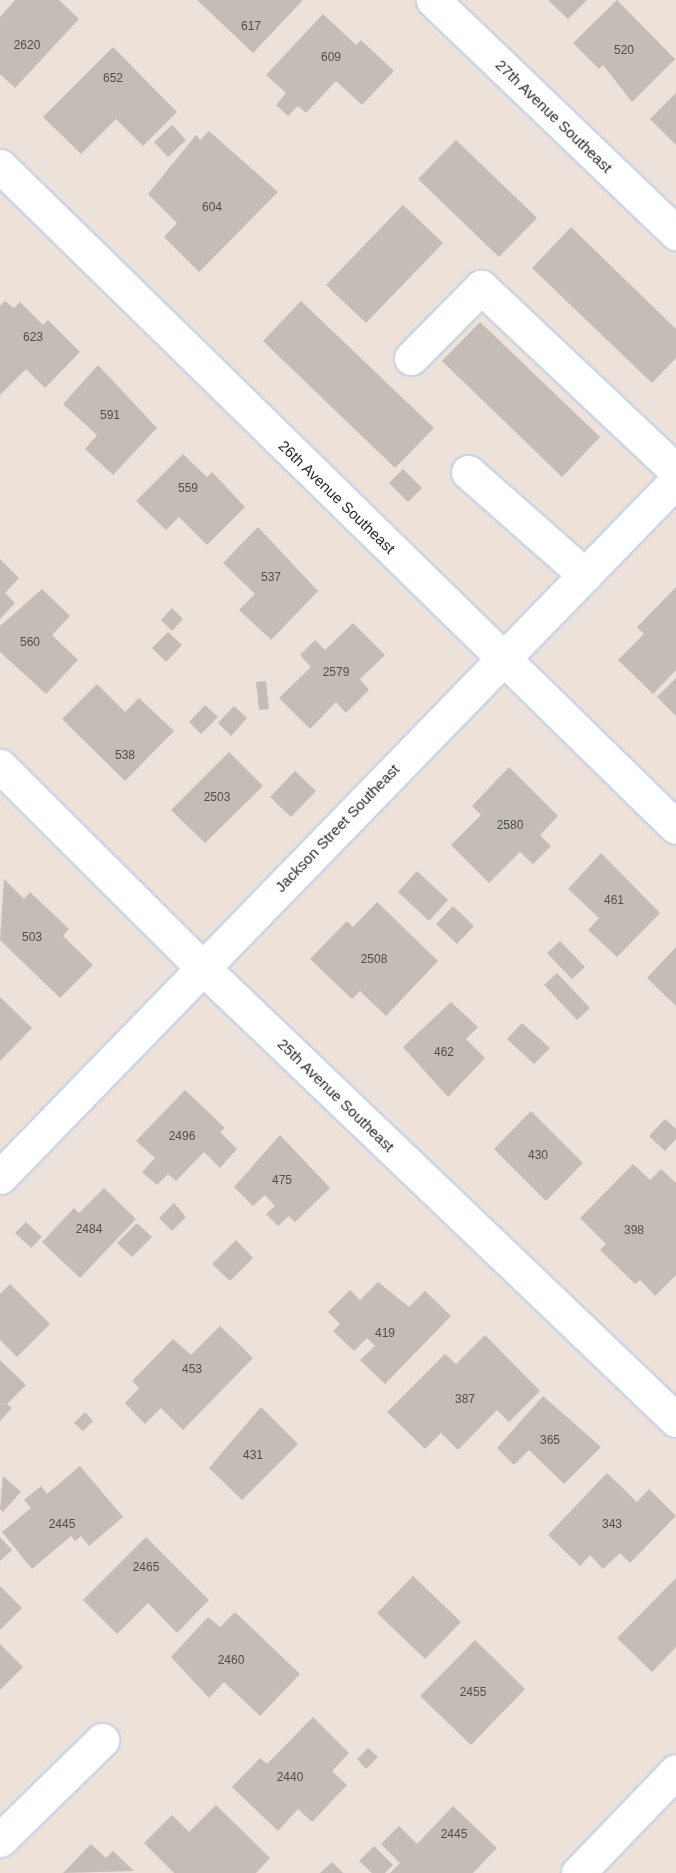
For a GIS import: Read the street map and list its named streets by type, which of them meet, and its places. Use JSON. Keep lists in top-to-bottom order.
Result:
{
  "streets": {
    "street": [
      "27th Avenue Southeast",
      "26th Avenue Southeast",
      "Jackson Street Southeast",
      "25th Avenue Southeast"
    ]
  },
  "crossings": [
    ["26th Avenue Southeast", "Jackson Street Southeast"],
    ["Jackson Street Southeast", "25th Avenue Southeast"]
  ],
  "house_numbers": [
    "617",
    "2620",
    "520",
    "609",
    "652",
    "604",
    "623",
    "591",
    "559",
    "537",
    "560",
    "2579",
    "538",
    "2503",
    "2580",
    "461",
    "503",
    "2508",
    "462",
    "2496",
    "430",
    "475",
    "2484",
    "398",
    "419",
    "453",
    "387",
    "365",
    "431",
    "2445",
    "343",
    "2465",
    "2460",
    "2455",
    "2440",
    "2445"
  ]
}
